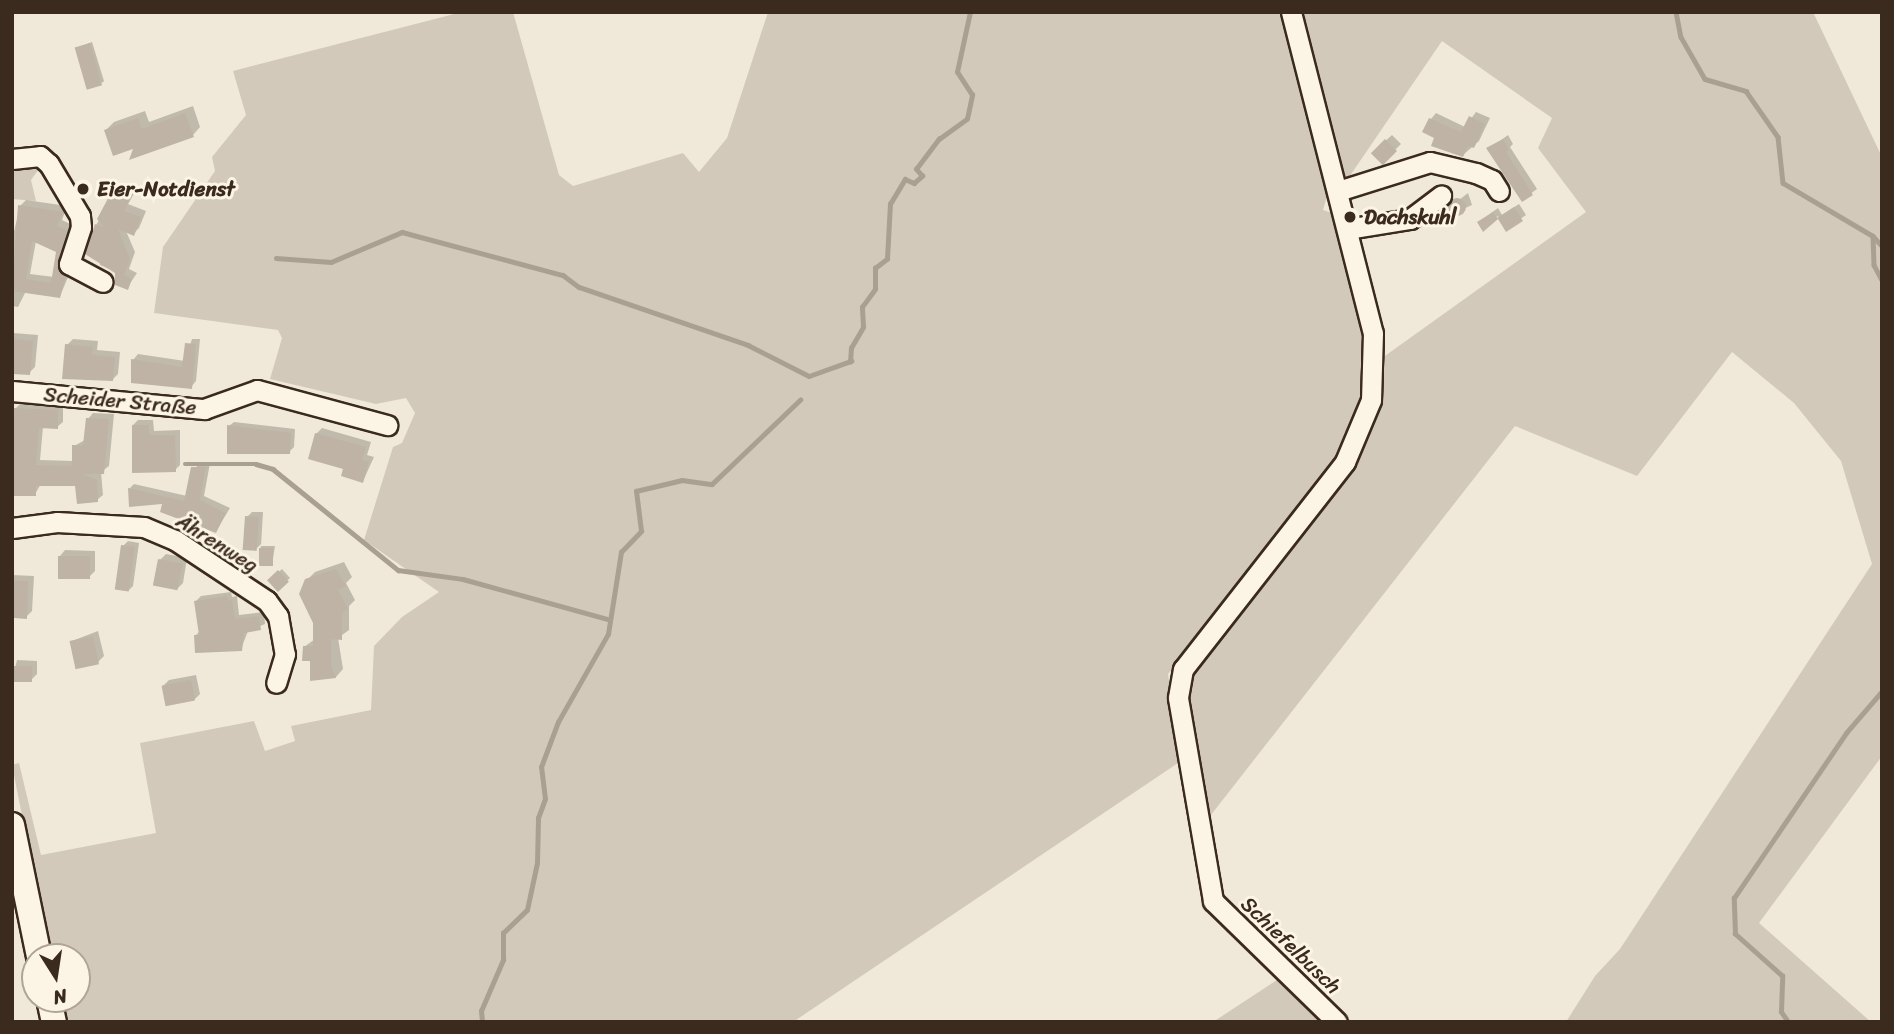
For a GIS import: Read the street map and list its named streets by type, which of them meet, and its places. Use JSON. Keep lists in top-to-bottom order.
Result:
{
  "streets": {
    "street": ["Scheider Straße", "Ährenweg", "Schiefelbusch"]
  },
  "places": ["Eier-Notdienst", "Dachskuhl"],
  "north": "bottom"
}
